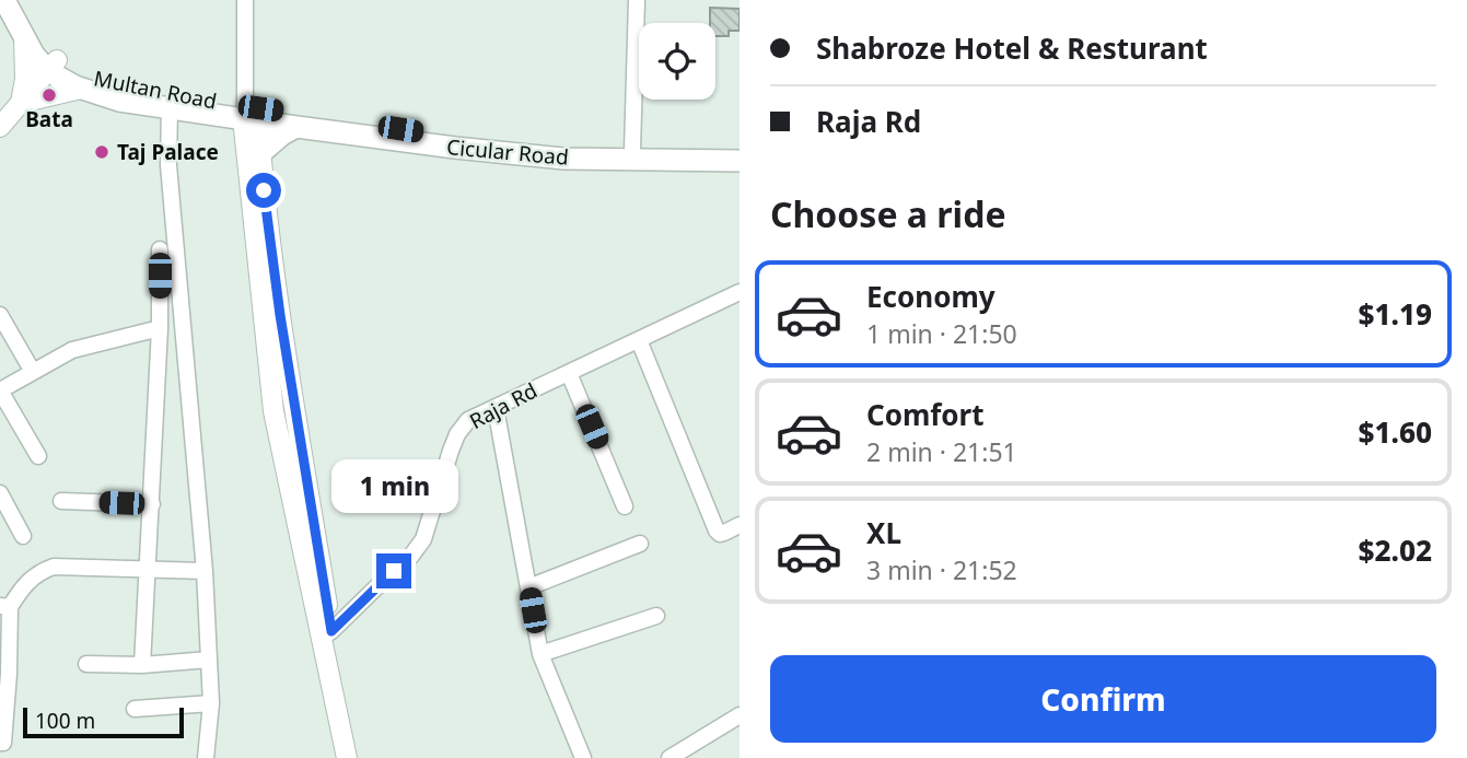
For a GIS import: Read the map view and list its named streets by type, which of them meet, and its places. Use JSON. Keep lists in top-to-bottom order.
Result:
{
  "streets": {
    "highway": ["Multan Road", "Cicular Road"],
    "street": ["Raja Rd"]
  },
  "crossings": [
    ["Multan Road", "Cicular Road"]
  ],
  "places": ["Bata", "Taj Palace"],
  "scale_bar": "100 m",
  "page": {
    "banner": ["Shabroze Hotel & Resturant", "Raja Rd"],
    "heading": "Choose a ride",
    "list": [
      {
        "name": "Economy",
        "note": "1 min · 21:50",
        "value": "$1.19"
      },
      {
        "name": "Comfort",
        "note": "2 min · 21:51",
        "value": "$1.60"
      },
      {
        "name": "XL",
        "note": "3 min · 21:52",
        "value": "$2.02"
      }
    ],
    "bubble": "1 min",
    "buttons": "Confirm",
    "scale": "100 m"
  }
}
